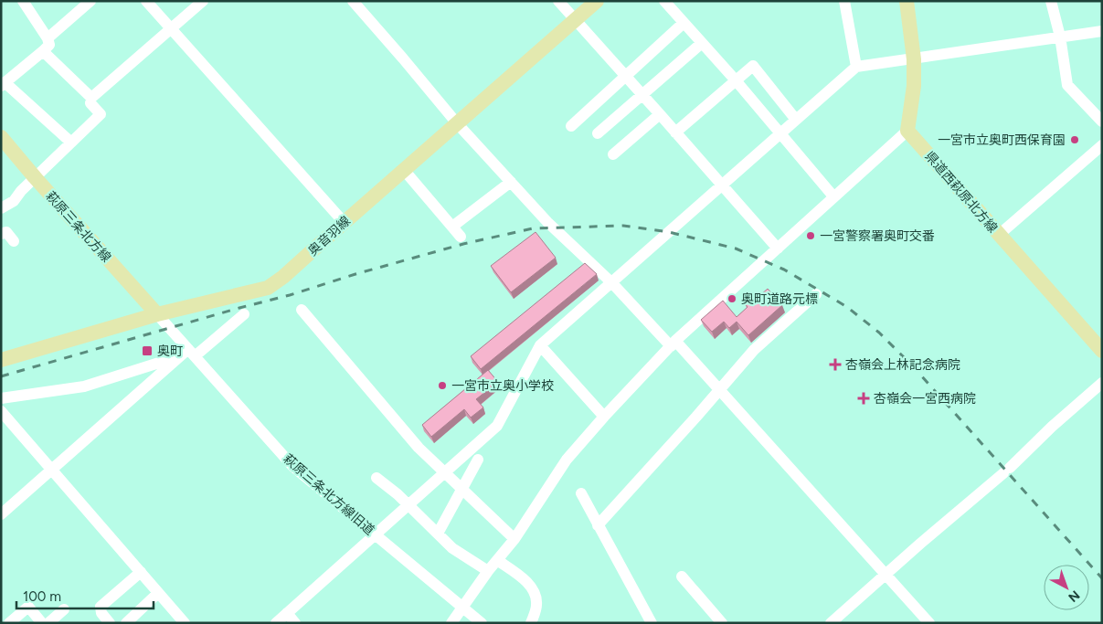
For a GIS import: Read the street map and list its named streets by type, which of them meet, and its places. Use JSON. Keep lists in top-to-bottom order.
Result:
{
  "streets": {
    "main road": ["県道西萩原北方線", "萩原三条北方線", "奥音羽線"],
    "street": ["萩原三条北方線旧道"]
  },
  "crossings": [
    ["萩原三条北方線", "奥音羽線"],
    ["萩原三条北方線", "萩原三条北方線旧道"],
    ["奥音羽線", "萩原三条北方線旧道"]
  ],
  "places": {
    "other": [
      "一宮市立奥町西保育園",
      "一宮警察署奥町交番",
      "奥町道路元標",
      "一宮市立奥小学校"
    ],
    "transit": ["奥町"],
    "health": ["杏嶺会上林記念病院", "杏嶺会一宮西病院"]
  },
  "scale_bar": "100 m",
  "north": "bottom right"
}
